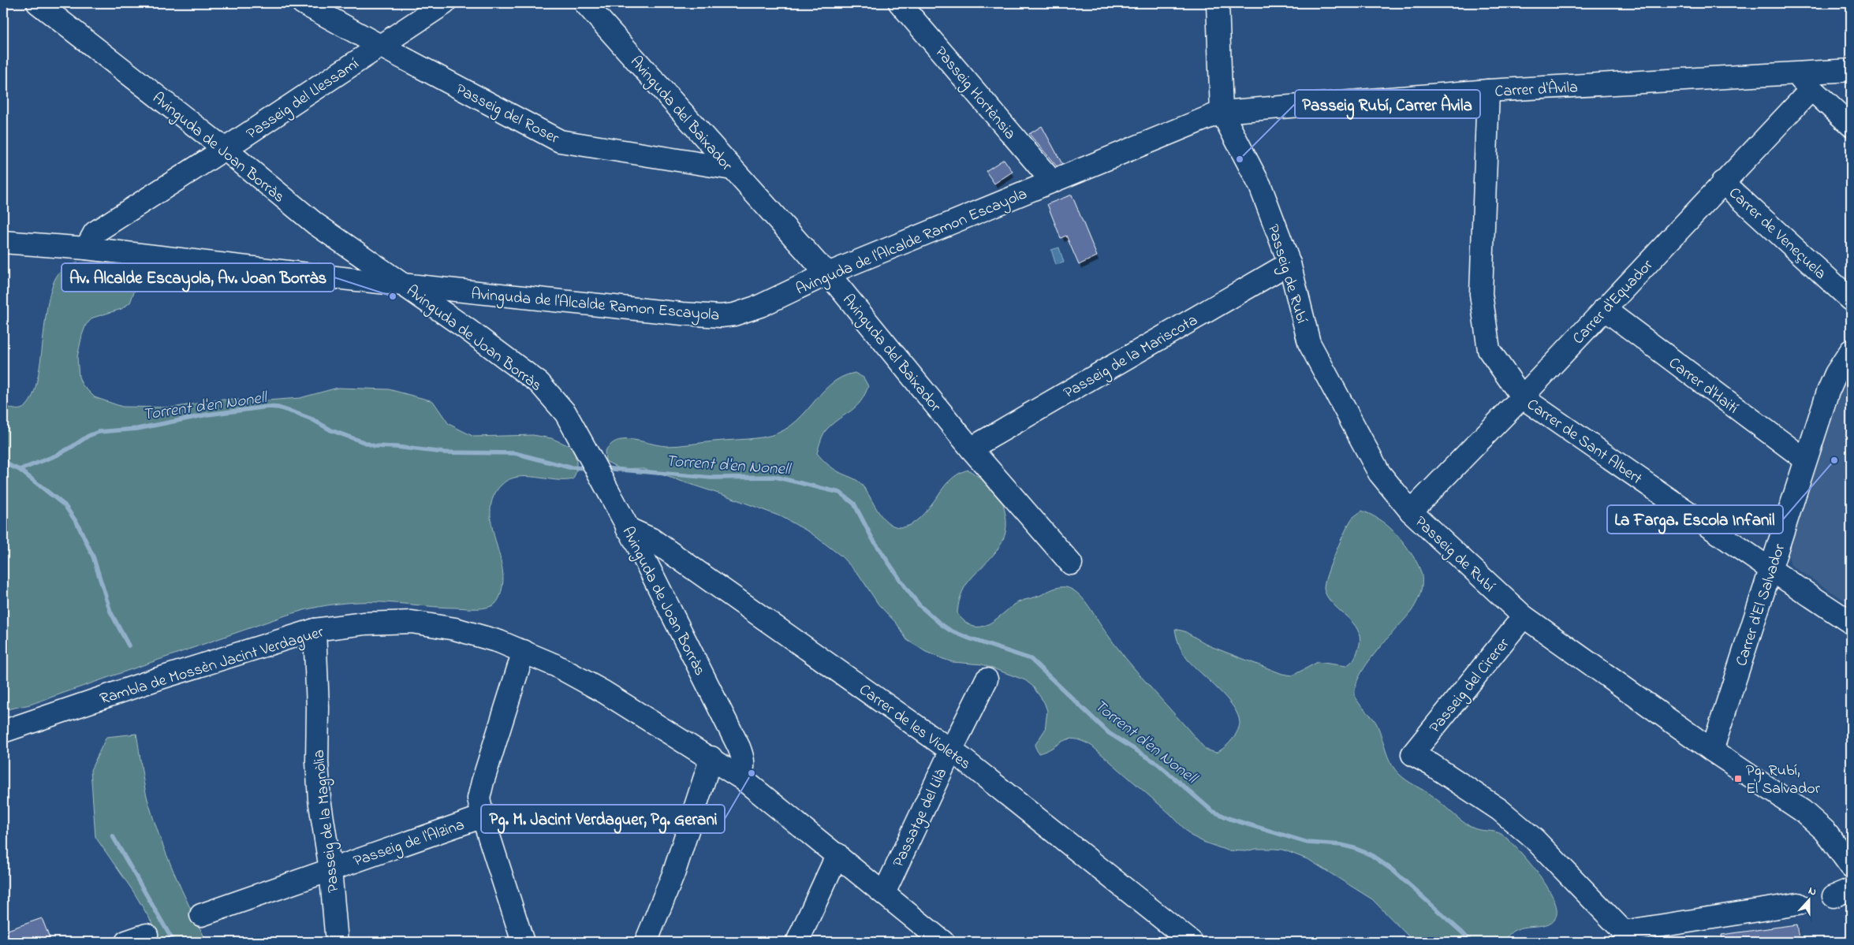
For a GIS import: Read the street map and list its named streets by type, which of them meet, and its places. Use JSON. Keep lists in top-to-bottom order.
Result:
{
  "streets": {
    "street": [
      "Carrer d'Àvila",
      "Passeig Hortènsia",
      "Passeig del Llessamí",
      "Passeig del Roser",
      "Avinguda del Baixador",
      "Avinguda de Joan Borràs",
      "Carrer de Veneçuela",
      "Avinguda de l'Alcalde Ramon Escayola",
      "Passeig de Rubí",
      "Carrer d'Equador",
      "Passeig de la Mariscota",
      "Carrer d'Haití",
      "Carrer de Sant Albert",
      "Carrer d'El Salvador",
      "Rambla de Mossèn Jacint Verdaguer",
      "Passeig del Cirerer",
      "Carrer de les Violetes",
      "Passatge del Lilà",
      "Passeig de la Magnòlia",
      "Passeig de l'Alzina"
    ]
  },
  "crossings": [
    ["Carrer d'Àvila", "Avinguda de l'Alcalde Ramon Escayola"],
    ["Carrer d'Àvila", "Passeig de Rubí"],
    ["Carrer d'Àvila", "Carrer de Sant Albert"],
    ["Passeig Hortènsia", "Avinguda de l'Alcalde Ramon Escayola"],
    ["Passeig del Llessamí", "Passeig del Roser"],
    ["Passeig del Llessamí", "Avinguda de Joan Borràs"],
    ["Passeig del Llessamí", "Avinguda de l'Alcalde Ramon Escayola"],
    ["Passeig del Roser", "Avinguda del Baixador"],
    ["Avinguda del Baixador", "Avinguda de l'Alcalde Ramon Escayola"],
    ["Avinguda del Baixador", "Passeig de la Mariscota"],
    ["Avinguda de Joan Borràs", "Avinguda de l'Alcalde Ramon Escayola"],
    ["Avinguda de Joan Borràs", "Rambla de Mossèn Jacint Verdaguer"],
    ["Avinguda de Joan Borràs", "Carrer de les Violetes"],
    ["Carrer de Veneçuela", "Carrer d'Equador"],
    ["Avinguda de l'Alcalde Ramon Escayola", "Passeig de Rubí"],
    ["Passeig de Rubí", "Carrer d'Equador"],
    ["Passeig de Rubí", "Passeig de la Mariscota"],
    ["Passeig de Rubí", "Carrer d'El Salvador"],
    ["Passeig de Rubí", "Passeig del Cirerer"],
    ["Carrer d'Equador", "Carrer d'Haití"],
    ["Carrer d'Equador", "Carrer de Sant Albert"],
    ["Carrer d'Haití", "Carrer d'El Salvador"],
    ["Carrer de Sant Albert", "Carrer d'El Salvador"],
    ["Rambla de Mossèn Jacint Verdaguer", "Passatge del Lilà"],
    ["Rambla de Mossèn Jacint Verdaguer", "Passeig de la Magnòlia"],
    ["Carrer de les Violetes", "Passatge del Lilà"],
    ["Passeig de la Magnòlia", "Passeig de l'Alzina"]
  ],
  "water": ["Torrent d'en Nonell"],
  "places": {
    "other": [
      "Passeig Rubí, Carrer Àvila",
      "Av. Alcalde Escayola, Av. Joan Borràs",
      "La Farga. Escola Infanil",
      "Pg. M. Jacint Verdaguer, Pg. Gerani"
    ],
    "transit": ["Pg. Rubí, El Salvador"]
  },
  "north": "top"
}
